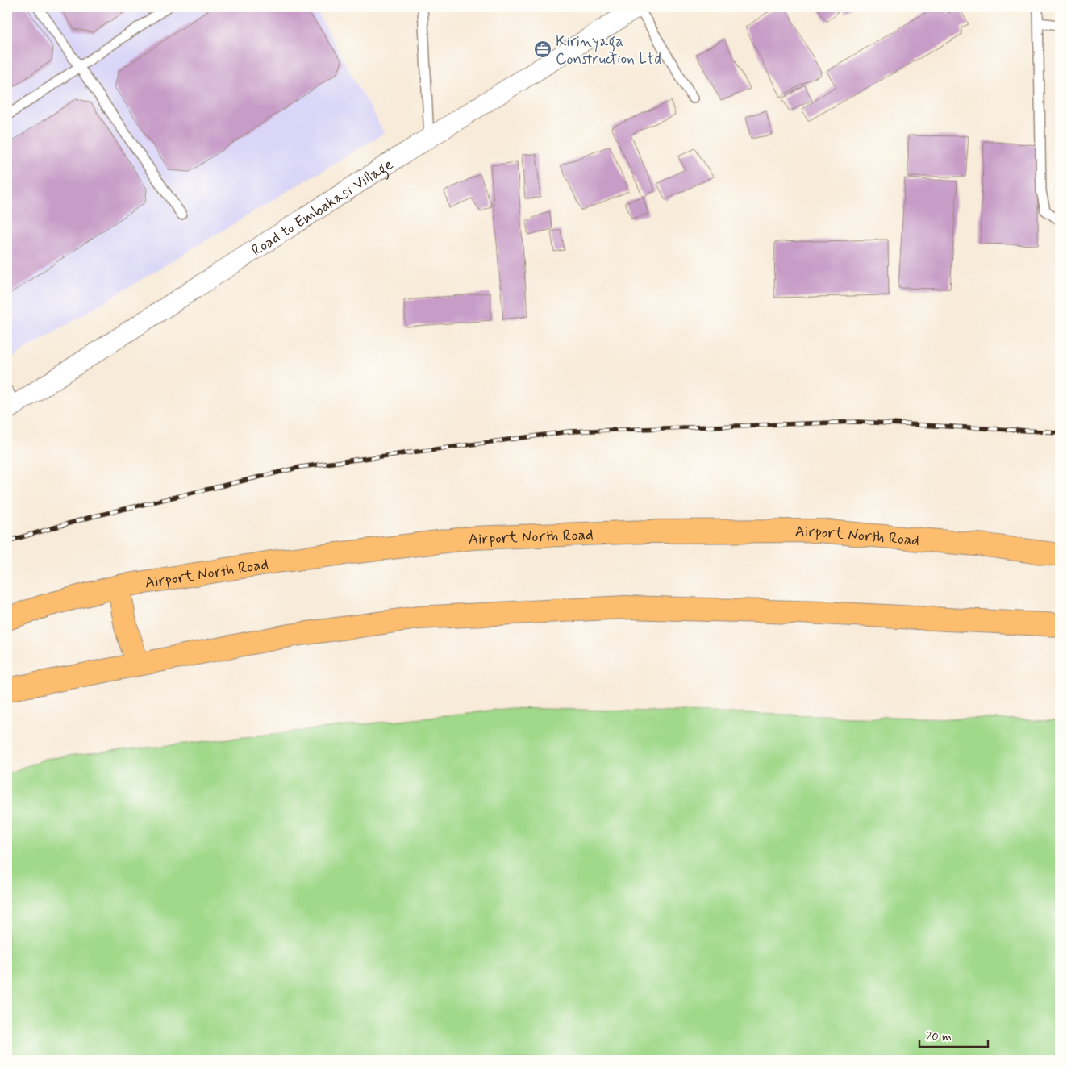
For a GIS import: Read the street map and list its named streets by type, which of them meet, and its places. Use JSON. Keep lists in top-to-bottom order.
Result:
{
  "streets": {
    "main road": ["Airport North Road"],
    "street": ["Road to Embakasi Village"]
  },
  "places": {
    "office": ["Kirinyaga Construction Ltd"]
  },
  "scale_bar": "20 m"
}
